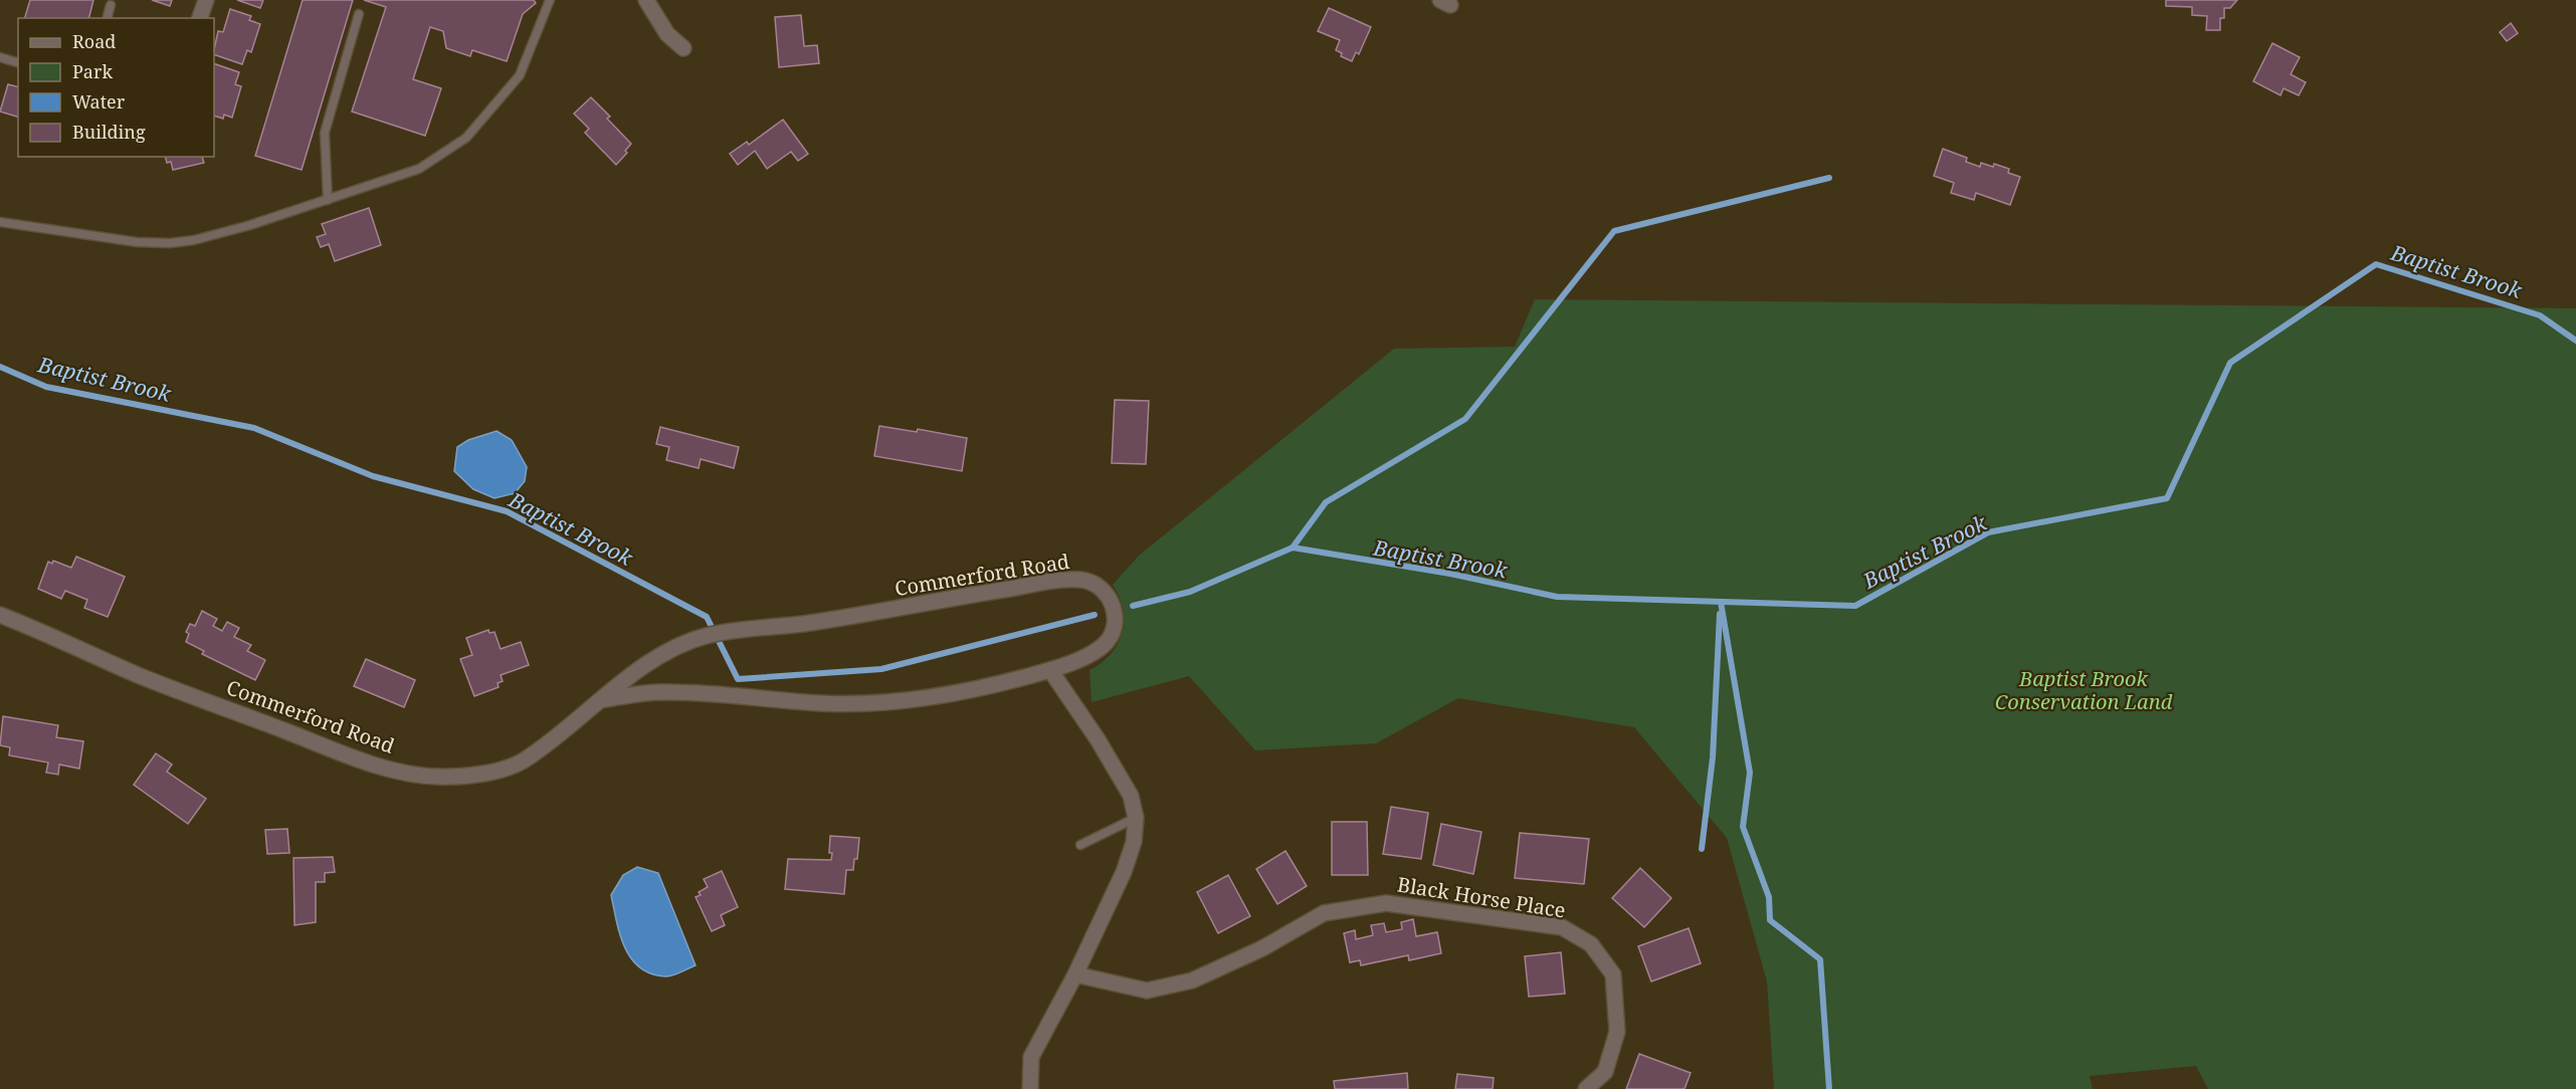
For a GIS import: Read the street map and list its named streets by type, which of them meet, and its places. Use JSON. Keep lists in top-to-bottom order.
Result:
{
  "streets": {
    "street": ["Commerford Road", "Black Horse Place"]
  },
  "water": ["Baptist Brook"],
  "parks": ["Baptist Brook Conservation Land"],
  "legend": [
    "Road",
    "Park",
    "Water",
    "Building"
  ]
}
